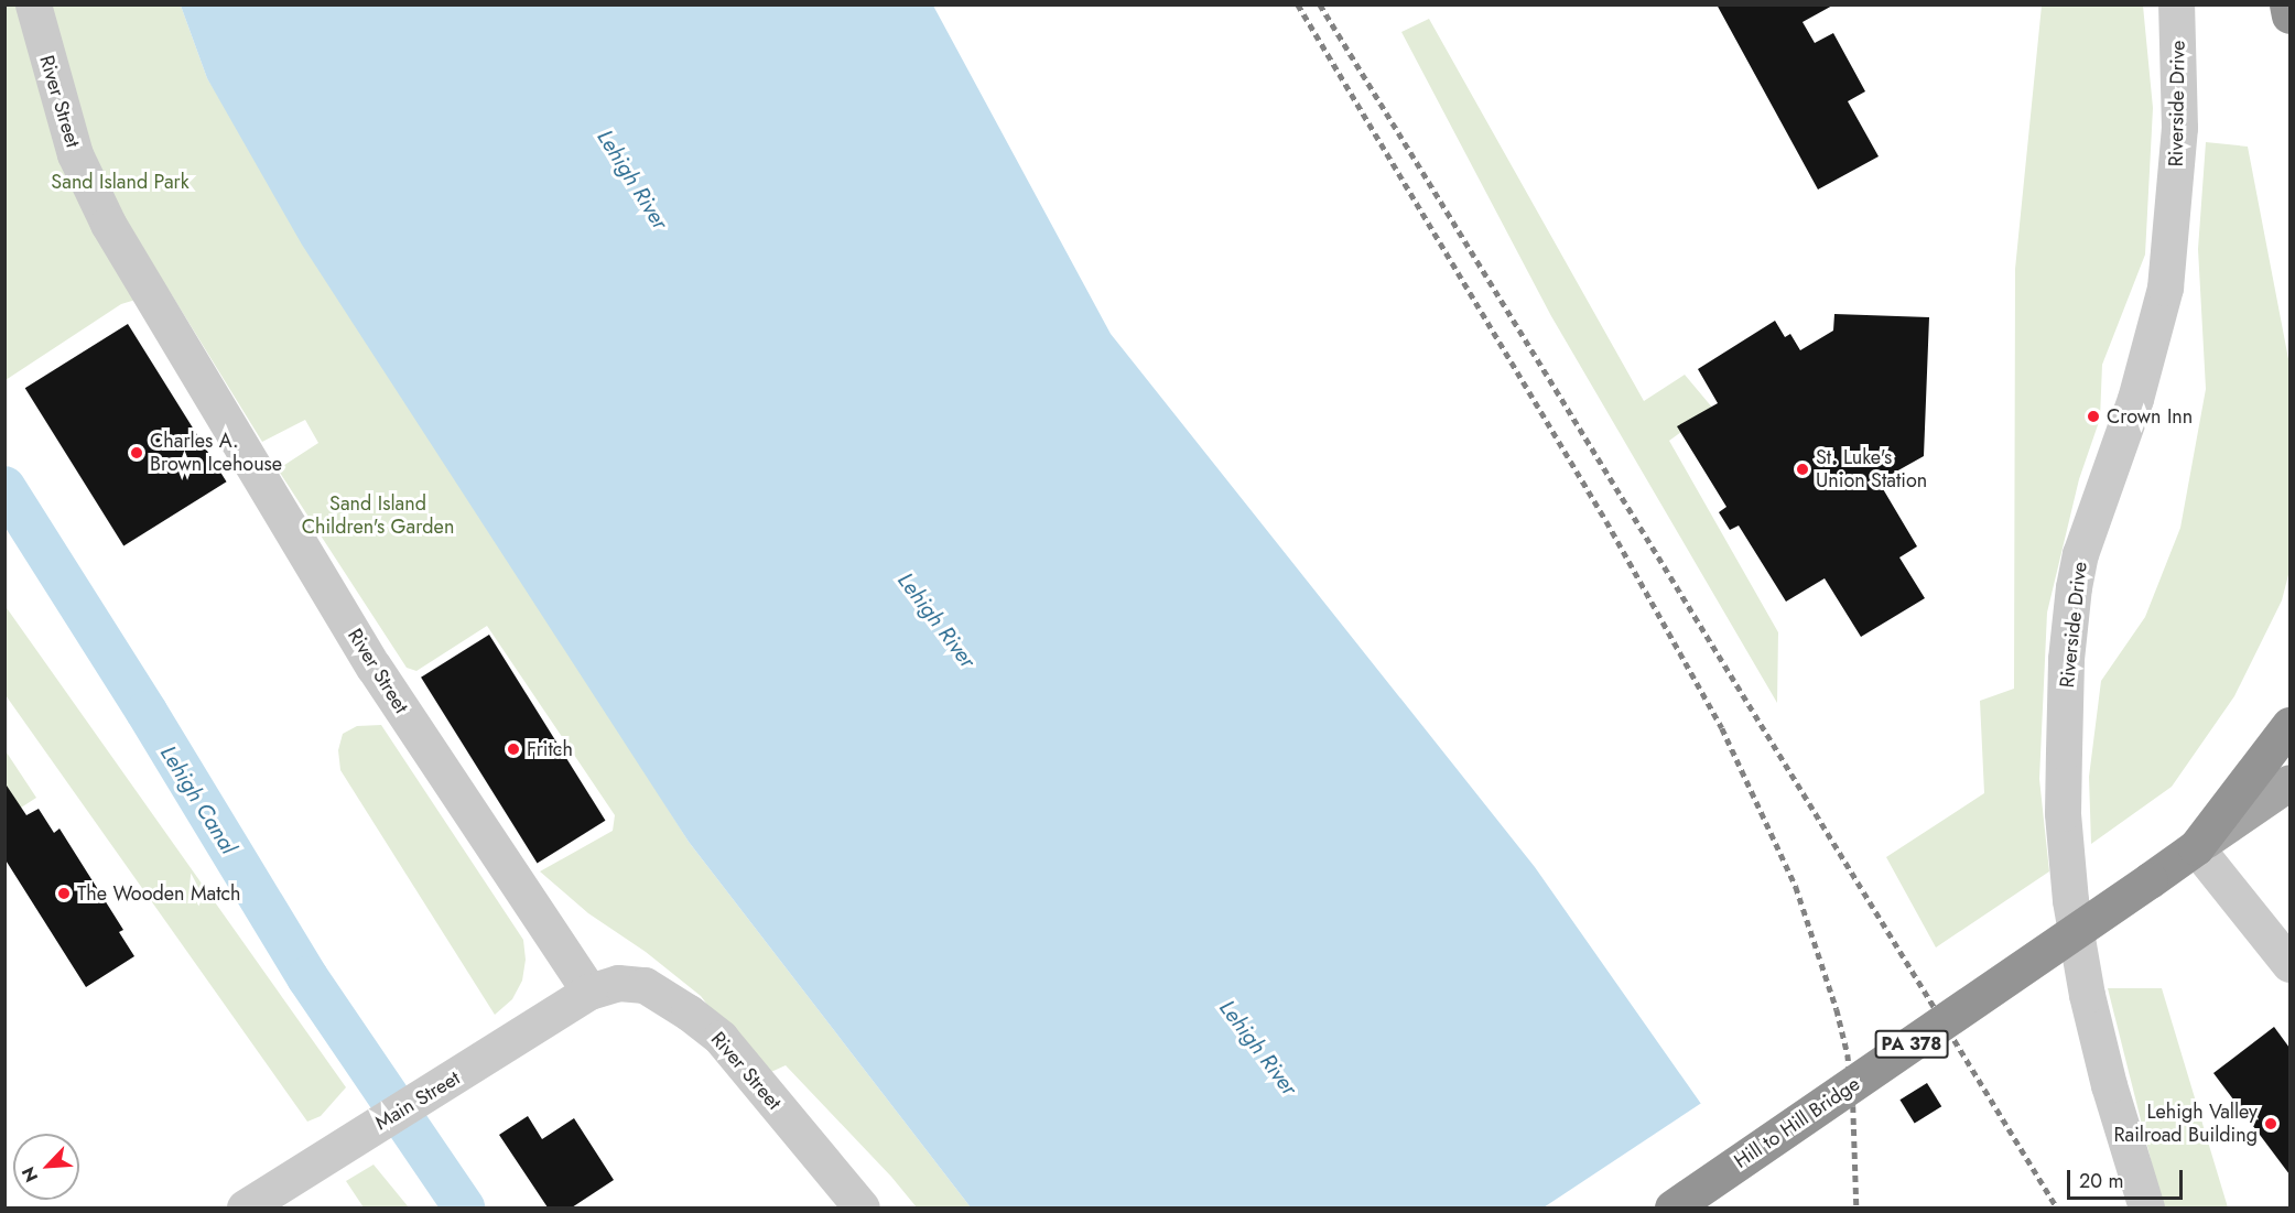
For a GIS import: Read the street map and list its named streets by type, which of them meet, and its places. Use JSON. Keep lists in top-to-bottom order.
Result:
{
  "streets": {
    "highway": ["PA 378", "Hill to Hill Bridge"],
    "street": ["River Street", "Riverside Drive", "Main Street"]
  },
  "crossings": [
    ["River Street", "Main Street"],
    ["PA 378", "Hill to Hill Bridge"]
  ],
  "water": ["Lehigh River", "Lehigh Canal"],
  "parks": ["Sand Island Park", "Sand Island Children's Garden"],
  "places": [
    "Crown Inn",
    "Charles A. Brown Icehouse",
    "St. Luke's Union Station",
    "Fritch",
    "The Wooden Match",
    "Lehigh Valley Railroad Building"
  ],
  "scale_bar": "20 m",
  "north": "bottom left"
}
